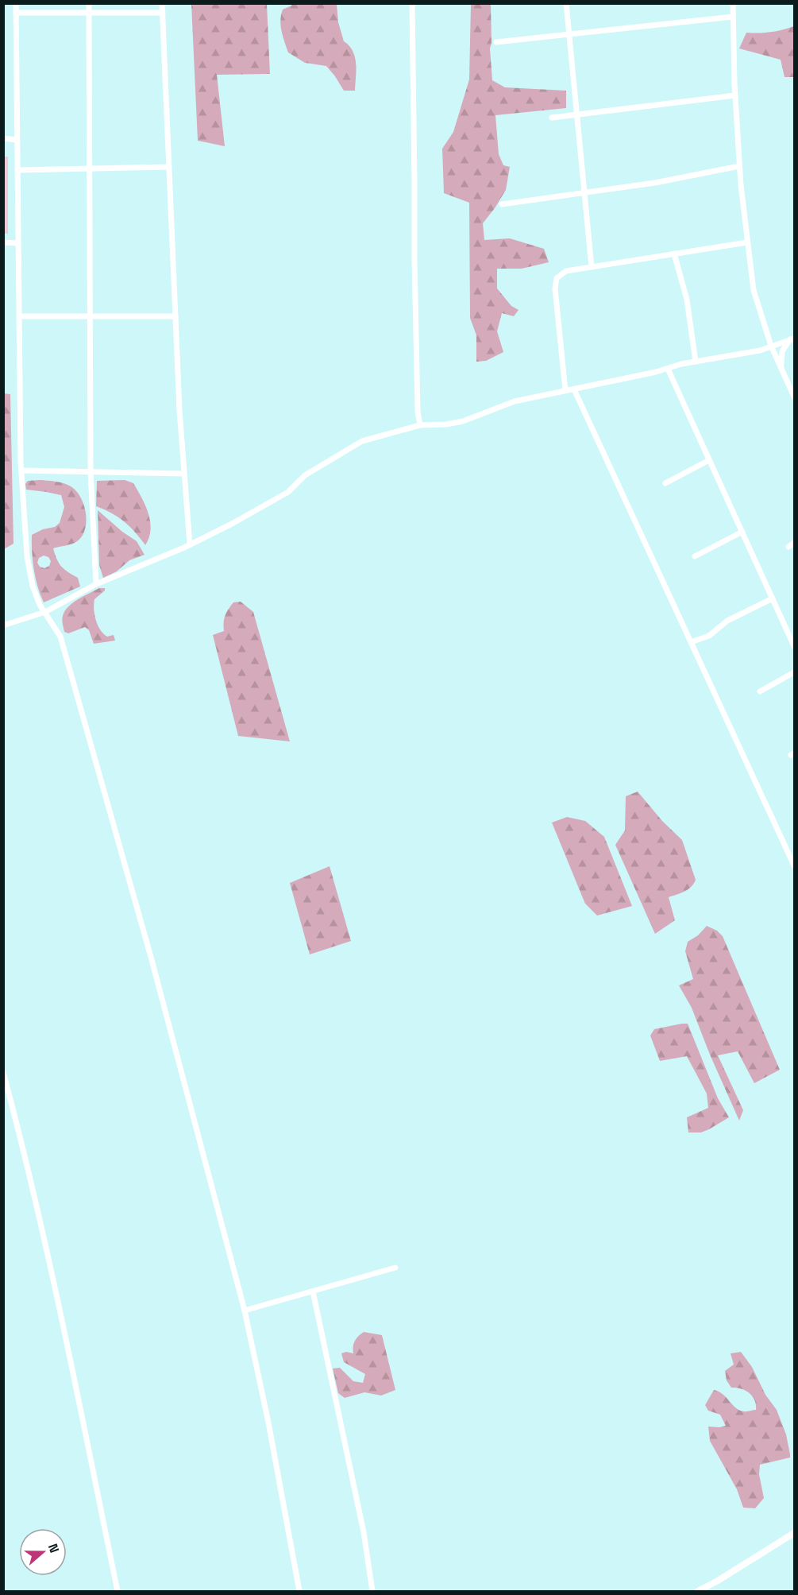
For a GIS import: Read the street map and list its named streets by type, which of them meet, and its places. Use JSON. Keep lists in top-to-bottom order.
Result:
{
  "north": "right"
}
